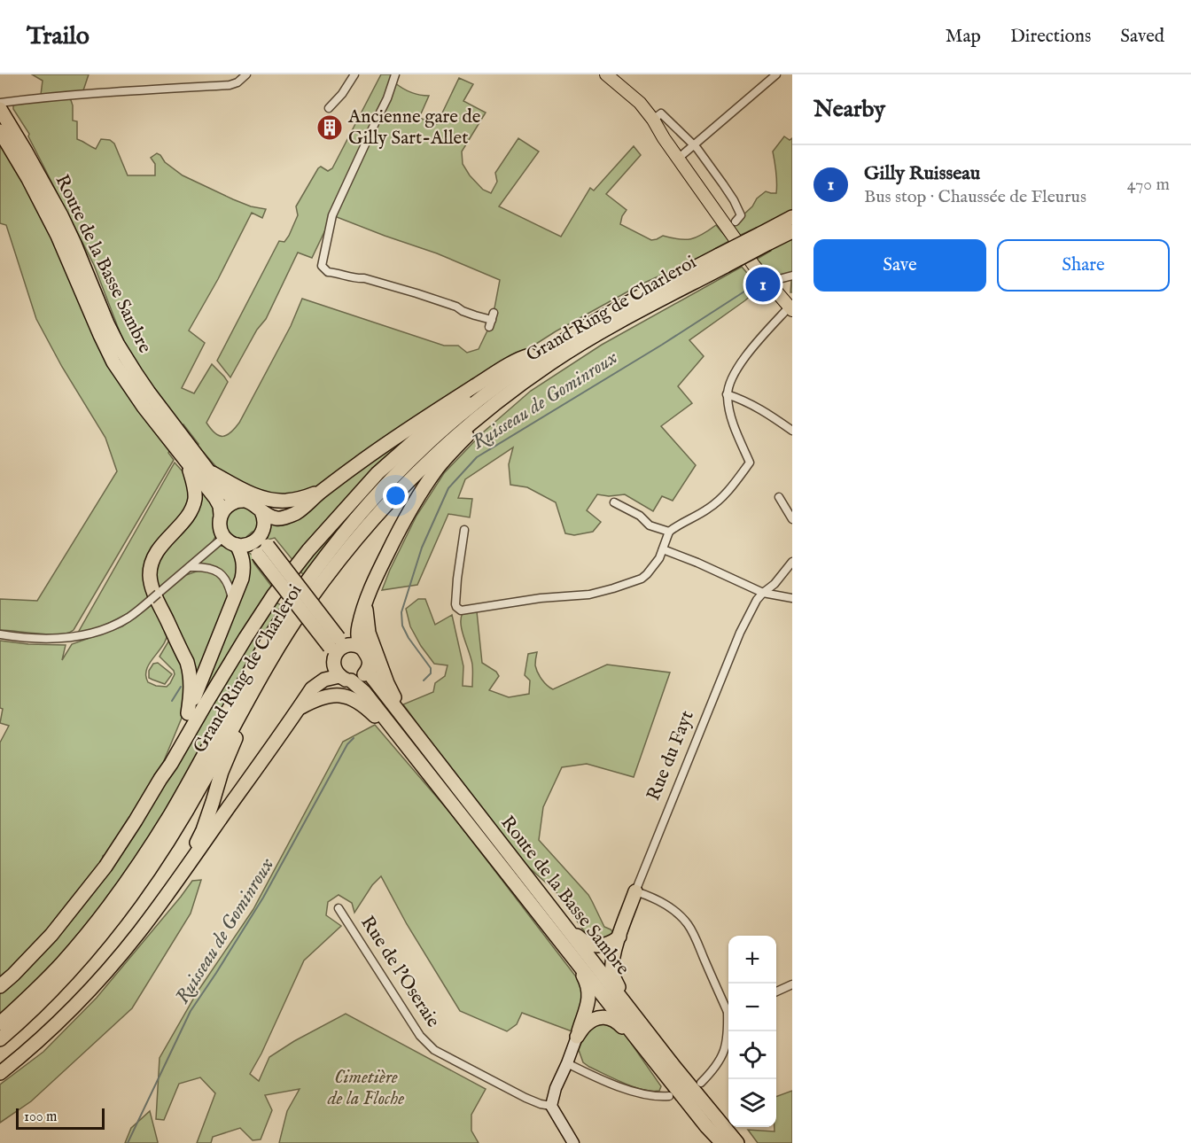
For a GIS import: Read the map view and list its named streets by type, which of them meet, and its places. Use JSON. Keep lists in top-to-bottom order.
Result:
{
  "streets": {
    "highway": ["Route de la Basse Sambre", "Grand Ring de Charleroi"],
    "street": ["Rue du Fayt", "Rue de l'Oseraie"]
  },
  "water": ["Ruisseau de Gominroux"],
  "parks": ["Cimetière de la Floche"],
  "places": {
    "building": ["Ancienne gare de Gilly Sart-Allet"]
  },
  "scale_bar": "100 m",
  "page": {
    "header": "Trailo",
    "nav": ["Map", "Directions", "Saved"],
    "heading": "Nearby",
    "list": [
      {
        "mark": "1",
        "name": "Gilly Ruisseau",
        "note": "Bus stop · Chaussée de Fleurus",
        "value": "470 m"
      }
    ],
    "buttons": ["Save", "Share"],
    "pins": "1",
    "map_buttons": ["+", "−"],
    "scale": "100 m"
  }
}
